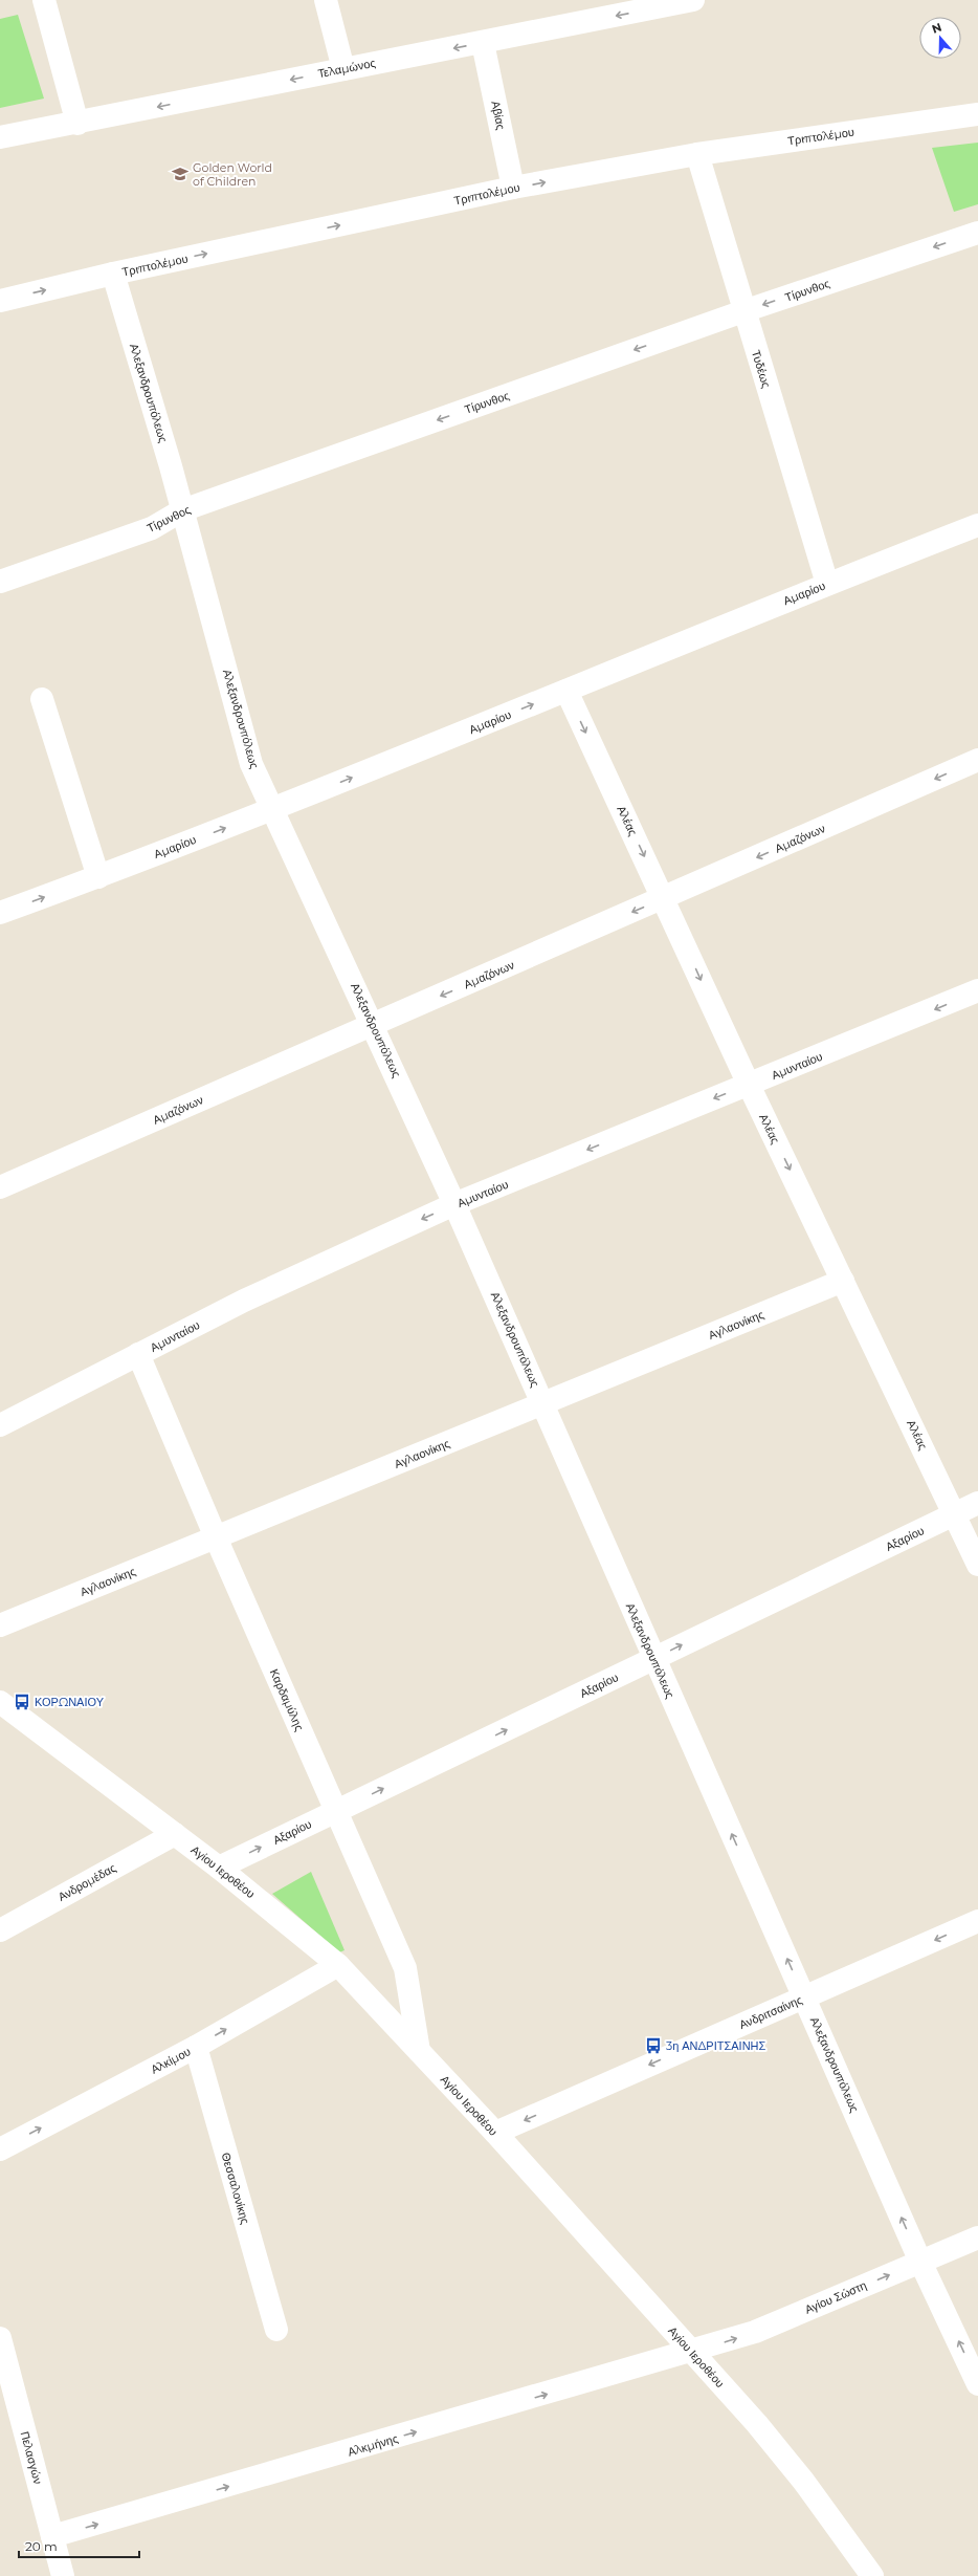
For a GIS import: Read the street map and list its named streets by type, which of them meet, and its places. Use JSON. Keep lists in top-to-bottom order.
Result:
{
  "streets": {
    "street": [
      "Τελαμώνος",
      "Αβίας",
      "Τριπτολέμου",
      "Τίρυνθος",
      "Τυδέως",
      "Αλεξανδρουπόλεως",
      "Αμαρίου",
      "Αλέας",
      "Αμαζόνων",
      "Αμυνταίου",
      "Αγλαονίκης",
      "Αξαρίου",
      "Καρδαμύλης",
      "Αγίου Ιεροθέου",
      "Ανδρομέδας",
      "Ανδριτσαίνης",
      "Αλκίμου",
      "Θεσσαλονίκης",
      "Αγίου Σώστη",
      "Αλκμήνης",
      "Πελασγών"
    ]
  },
  "crossings": [
    ["Τελαμώνος", "Αβίας"],
    ["Αβίας", "Τριπτολέμου"],
    ["Τριπτολέμου", "Τυδέως"],
    ["Τριπτολέμου", "Αλεξανδρουπόλεως"],
    ["Τίρυνθος", "Τυδέως"],
    ["Τίρυνθος", "Αλεξανδρουπόλεως"],
    ["Τυδέως", "Αμαρίου"],
    ["Αλεξανδρουπόλεως", "Αμαρίου"],
    ["Αλεξανδρουπόλεως", "Αμαζόνων"],
    ["Αλεξανδρουπόλεως", "Αμυνταίου"],
    ["Αλεξανδρουπόλεως", "Αγλαονίκης"],
    ["Αλεξανδρουπόλεως", "Αξαρίου"],
    ["Αλεξανδρουπόλεως", "Ανδριτσαίνης"],
    ["Αλεξανδρουπόλεως", "Αγίου Σώστη"],
    ["Αμαρίου", "Αλέας"],
    ["Αλέας", "Αμαζόνων"],
    ["Αλέας", "Αμυνταίου"],
    ["Αλέας", "Αγλαονίκης"],
    ["Αλέας", "Αξαρίου"],
    ["Αμυνταίου", "Καρδαμύλης"],
    ["Αγλαονίκης", "Καρδαμύλης"],
    ["Αξαρίου", "Καρδαμύλης"],
    ["Αξαρίου", "Αγίου Ιεροθέου"],
    ["Καρδαμύλης", "Αγίου Ιεροθέου"],
    ["Αγίου Ιεροθέου", "Ανδρομέδας"],
    ["Αγίου Ιεροθέου", "Ανδριτσαίνης"],
    ["Αγίου Ιεροθέου", "Αλκίμου"],
    ["Αγίου Ιεροθέου", "Αγίου Σώστη"],
    ["Αγίου Ιεροθέου", "Αλκμήνης"],
    ["Αλκίμου", "Θεσσαλονίκης"],
    ["Αγίου Σώστη", "Αλκμήνης"],
    ["Αλκμήνης", "Πελασγών"]
  ],
  "one_way": [
    "Τελαμώνος",
    "Τριπτολέμου",
    "Τίρυνθος",
    "Αμαρίου",
    "Αλέας",
    "Αμαζόνων",
    "Αμυνταίου",
    "Αξαρίου",
    "Ανδριτσαίνης",
    "Αλκίμου",
    "Αγίου Σώστη",
    "Αλκμήνης"
  ],
  "places": {
    "school or university": ["Golden World of Children"],
    "bus stop": ["ΚΟΡΩΝΑΙΟΥ", "3η ΑΝΔΡΙΤΣΑΙΝΗΣ"]
  },
  "scale_bar": "20 m",
  "north": "top"
}
